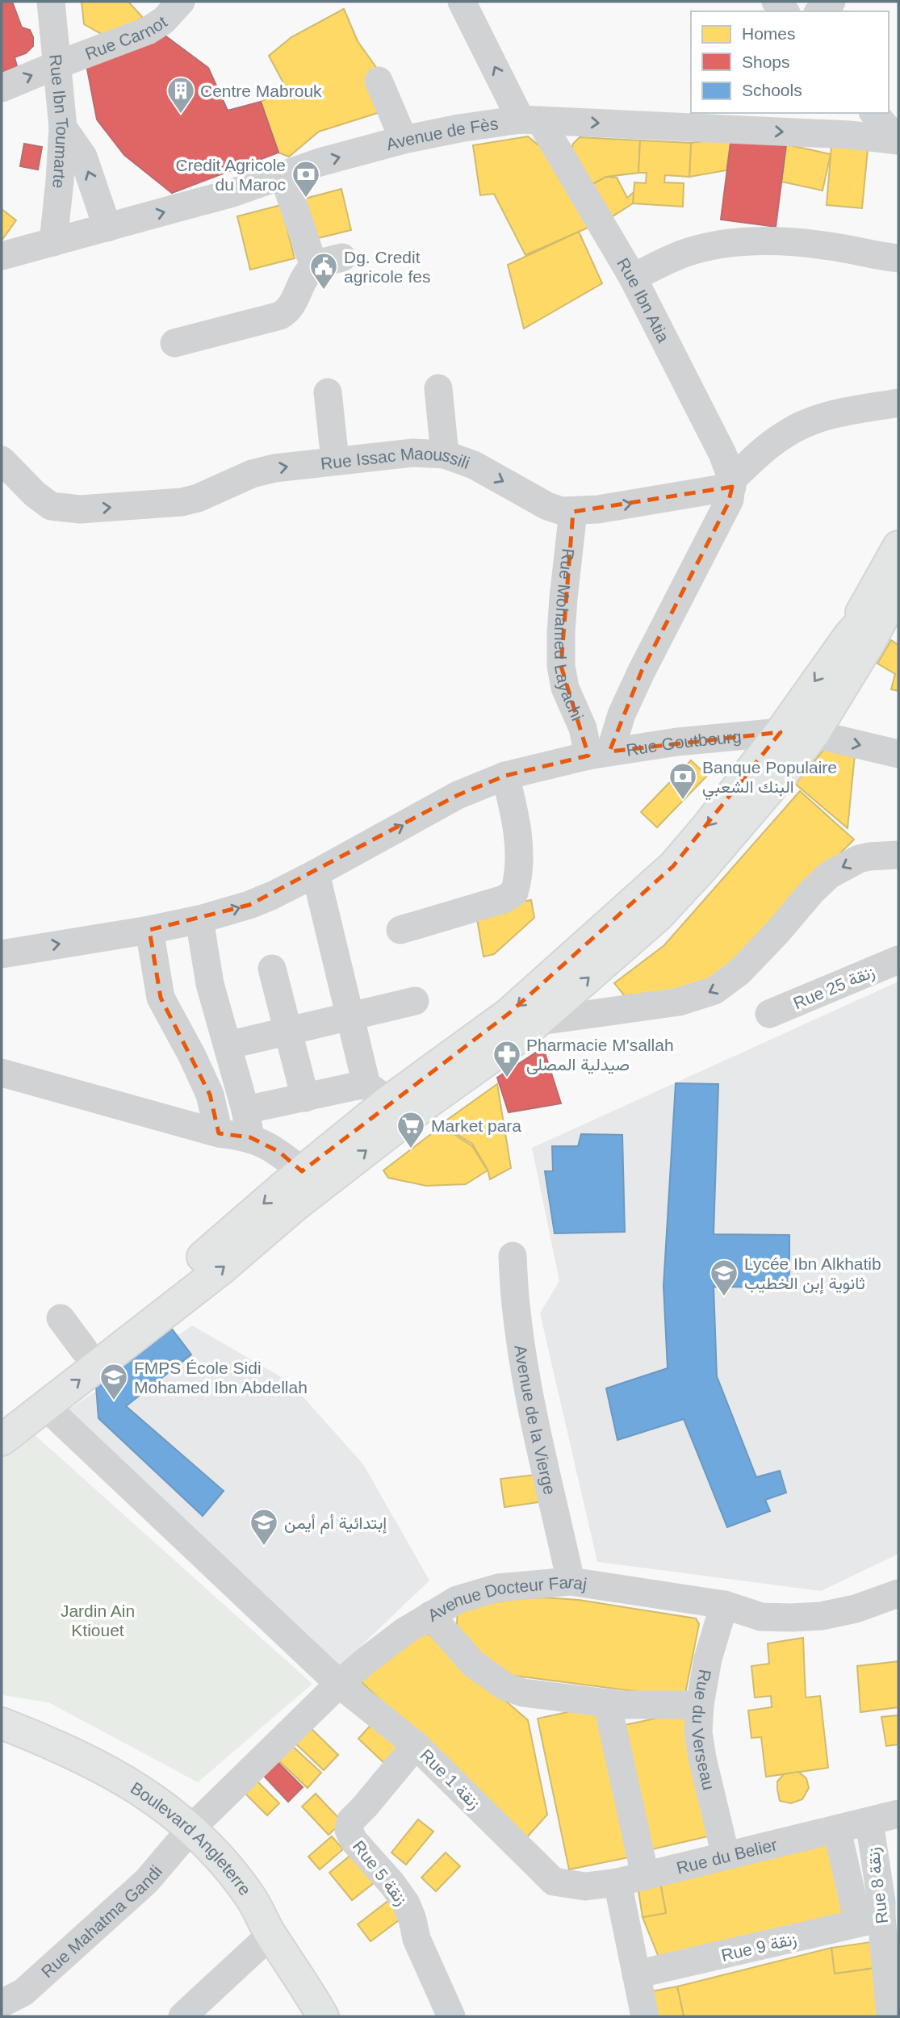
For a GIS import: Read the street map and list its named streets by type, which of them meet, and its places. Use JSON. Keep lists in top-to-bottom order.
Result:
{
  "streets": {
    "main road": ["Boulevard Angleterre"],
    "street": [
      "Rue Carnot",
      "Rue Ibn Toumarte",
      "Avenue de Fès",
      "Rue Ibn Atia",
      "Rue Issac Maoussili",
      "Rue Mohamed Layachi",
      "Rue Goutbourg",
      "Rue 25 زنقة",
      "Avenue de la Vierge",
      "Avenue Docteur Faraj",
      "Rue du Verseau",
      "Rue 1 زنقة",
      "Rue du Belier",
      "Rue 5 زنقة",
      "Rue 8 زنقة",
      "Rue Mahatma Gandi",
      "Rue 9 زنقة"
    ]
  },
  "crossings": [
    ["Rue Carnot", "Rue Ibn Toumarte"],
    ["Rue Ibn Toumarte", "Avenue de Fès"],
    ["Avenue de Fès", "Rue Ibn Atia"],
    ["Rue Ibn Atia", "Rue Issac Maoussili"],
    ["Rue Issac Maoussili", "Rue Mohamed Layachi"],
    ["Rue Mohamed Layachi", "Rue Goutbourg"],
    ["Avenue de la Vierge", "Avenue Docteur Faraj"],
    ["Avenue Docteur Faraj", "Rue du Verseau"],
    ["Avenue Docteur Faraj", "Rue 1 زنقة"],
    ["Avenue Docteur Faraj", "Boulevard Angleterre"],
    ["Avenue Docteur Faraj", "Rue Mahatma Gandi"],
    ["Rue du Verseau", "Rue du Belier"],
    ["Rue 1 زنقة", "Rue du Belier"],
    ["Rue 1 زنقة", "Rue 5 زنقة"],
    ["Boulevard Angleterre", "Rue Mahatma Gandi"],
    ["Rue du Belier", "Rue 8 زنقة"],
    ["Rue 8 زنقة", "Rue 9 زنقة"]
  ],
  "one_way": ["Rue Issac Maoussili"],
  "parks": ["Jardin Ain Ktiouet"],
  "places": {
    "building": ["Centre Mabrouk"],
    "bank": ["Credit Agricole du Maroc", "Banque Populaire البنك الشعبي"],
    "public building": ["Dg. Credit agricole fes"],
    "pharmacy": ["Pharmacie M'sallah صيدلية المصلى"],
    "supermarket": ["Market para"],
    "school or university": ["Lycée Ibn Alkhatib ثانوية إبن الخطيب", "FMPS École Sidi Mohamed Ibn Abdellah", "إبتدائية أم أيمن"]
  },
  "legend": ["Homes", "Shops", "Schools"]
}
